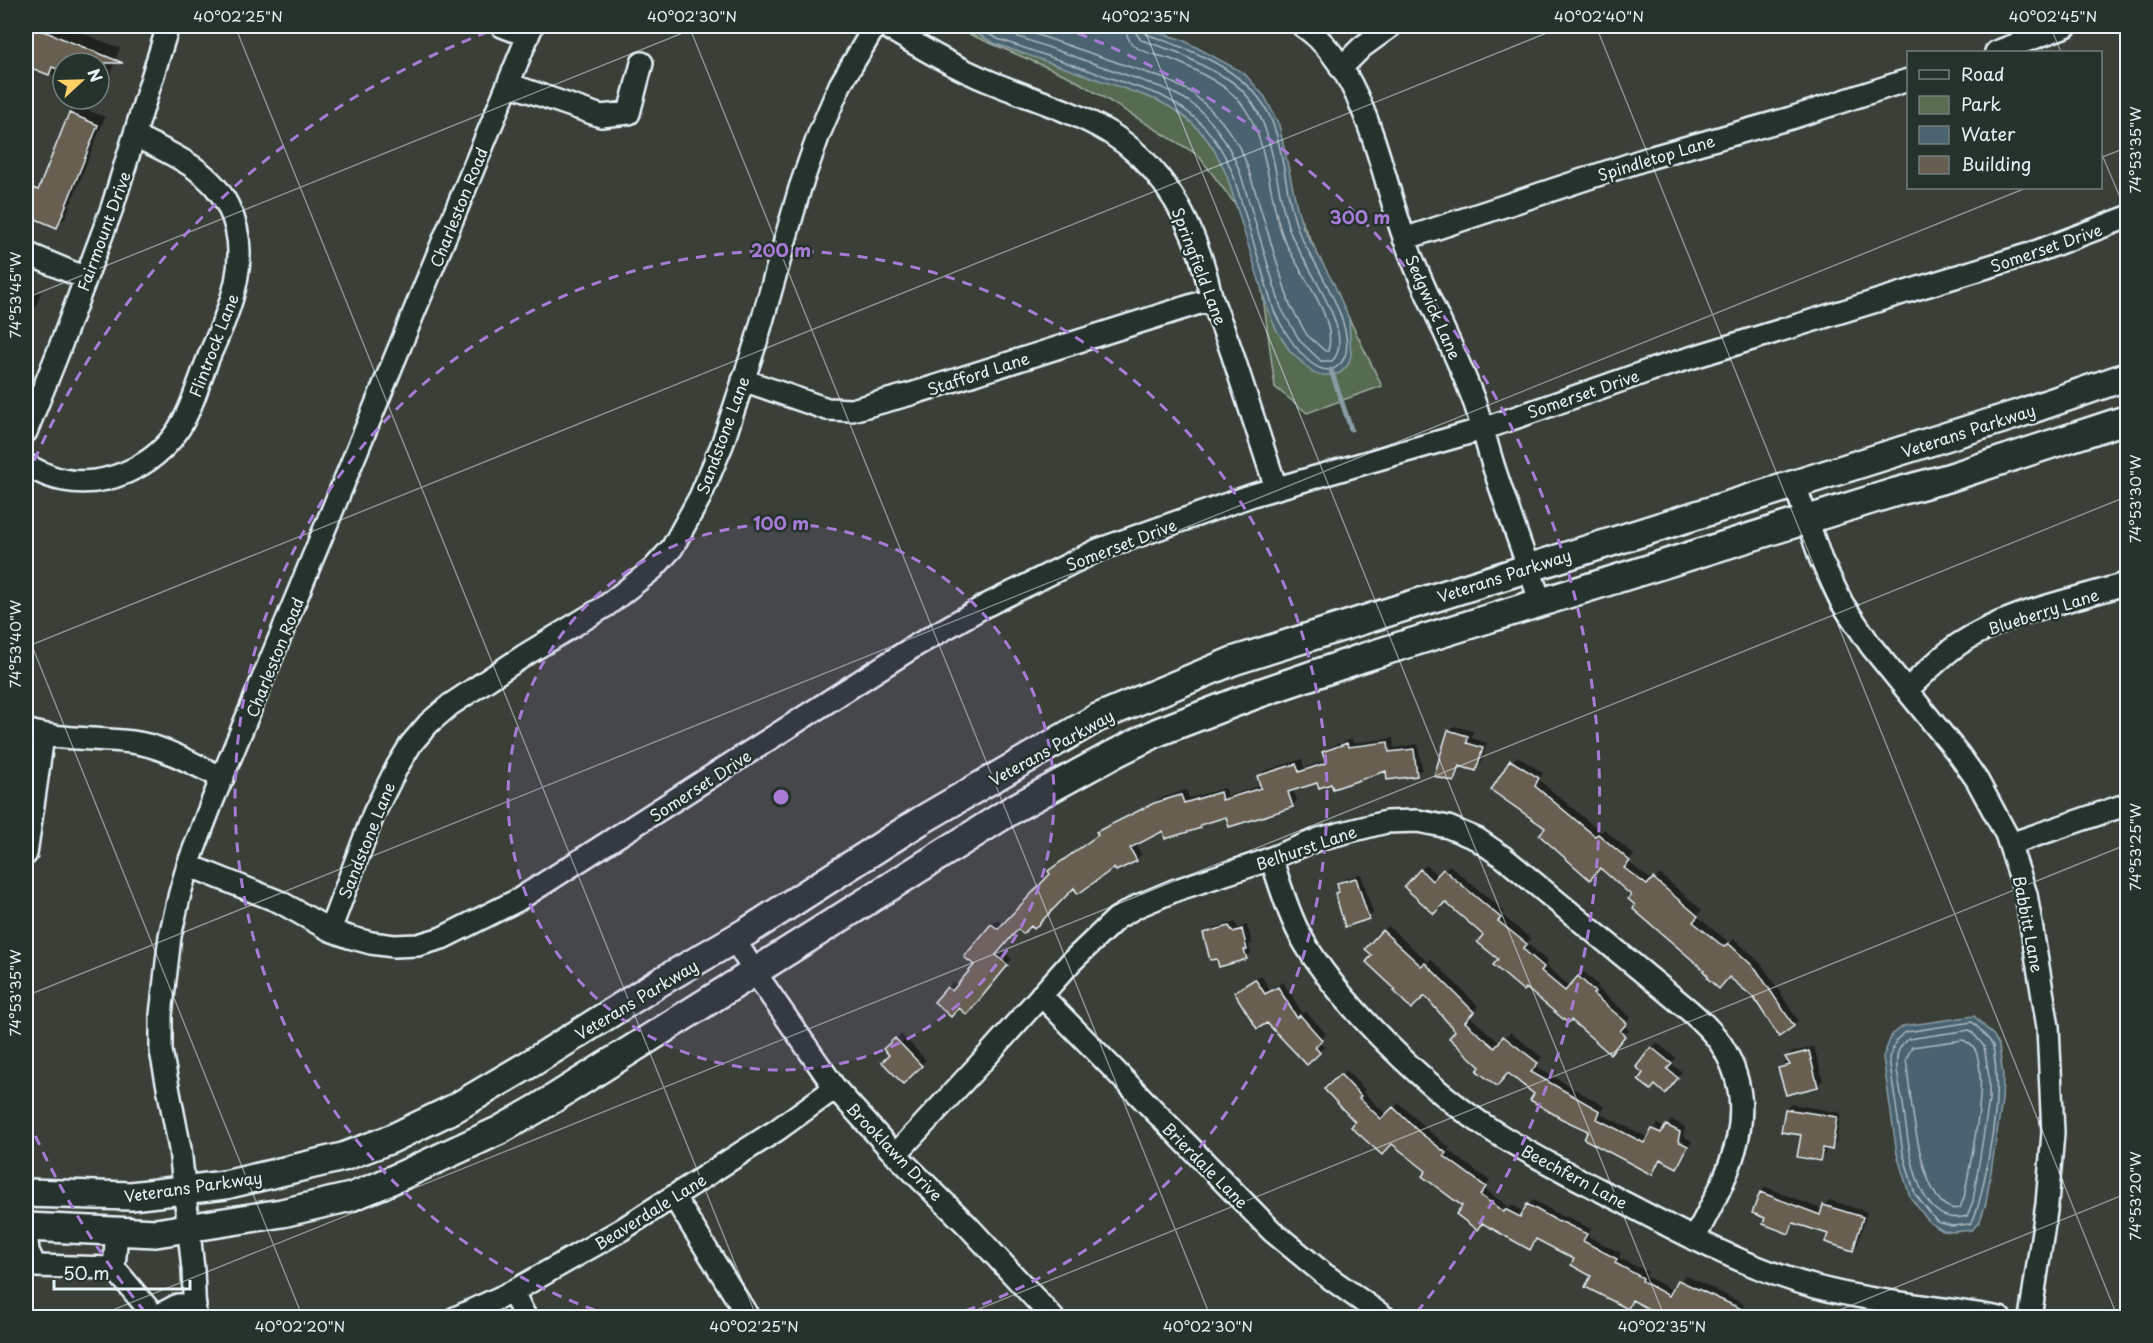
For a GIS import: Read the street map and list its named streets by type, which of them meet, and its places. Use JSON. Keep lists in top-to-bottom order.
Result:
{
  "streets": {
    "main road": ["Veterans Parkway"],
    "street": [
      "Spindletop Lane",
      "Charleston Road",
      "Fairmount Drive",
      "Somerset Drive",
      "Springfield Lane",
      "Sedgwick Lane",
      "Flintrock Lane",
      "Stafford Lane",
      "Sandstone Lane",
      "Blueberry Lane",
      "Belhurst Lane",
      "Babbitt Lane",
      "Brooklawn Drive",
      "Brierdale Lane",
      "Beechfern Lane",
      "Beaverdale Lane"
    ]
  },
  "crossings": [
    ["Spindletop Lane", "Sedgwick Lane"],
    ["Charleston Road", "Somerset Drive"],
    ["Charleston Road", "Veterans Parkway"],
    ["Fairmount Drive", "Flintrock Lane"],
    ["Somerset Drive", "Springfield Lane"],
    ["Somerset Drive", "Sedgwick Lane"],
    ["Somerset Drive", "Sandstone Lane"],
    ["Springfield Lane", "Stafford Lane"],
    ["Sedgwick Lane", "Veterans Parkway"],
    ["Stafford Lane", "Sandstone Lane"],
    ["Veterans Parkway", "Babbitt Lane"],
    ["Veterans Parkway", "Brooklawn Drive"],
    ["Blueberry Lane", "Babbitt Lane"],
    ["Belhurst Lane", "Brooklawn Drive"],
    ["Belhurst Lane", "Brierdale Lane"],
    ["Belhurst Lane", "Beechfern Lane"],
    ["Brooklawn Drive", "Beaverdale Lane"]
  ],
  "legend": [
    "Road",
    "Park",
    "Water",
    "Building"
  ],
  "scale_bar": "50 m",
  "north": "right",
  "coordinates": [
    "40°02'25\"N",
    "40°02'30\"N",
    "40°02'35\"N",
    "40°02'40\"N",
    "40°02'45\"N",
    "74°53'35\"W",
    "74°53'45\"W",
    "74°53'30\"W",
    "74°53'40\"W",
    "74°53'25\"W",
    "74°53'20\"W",
    "40°02'20\"N"
  ],
  "rings": ["300 m", "200 m", "100 m"]
}
